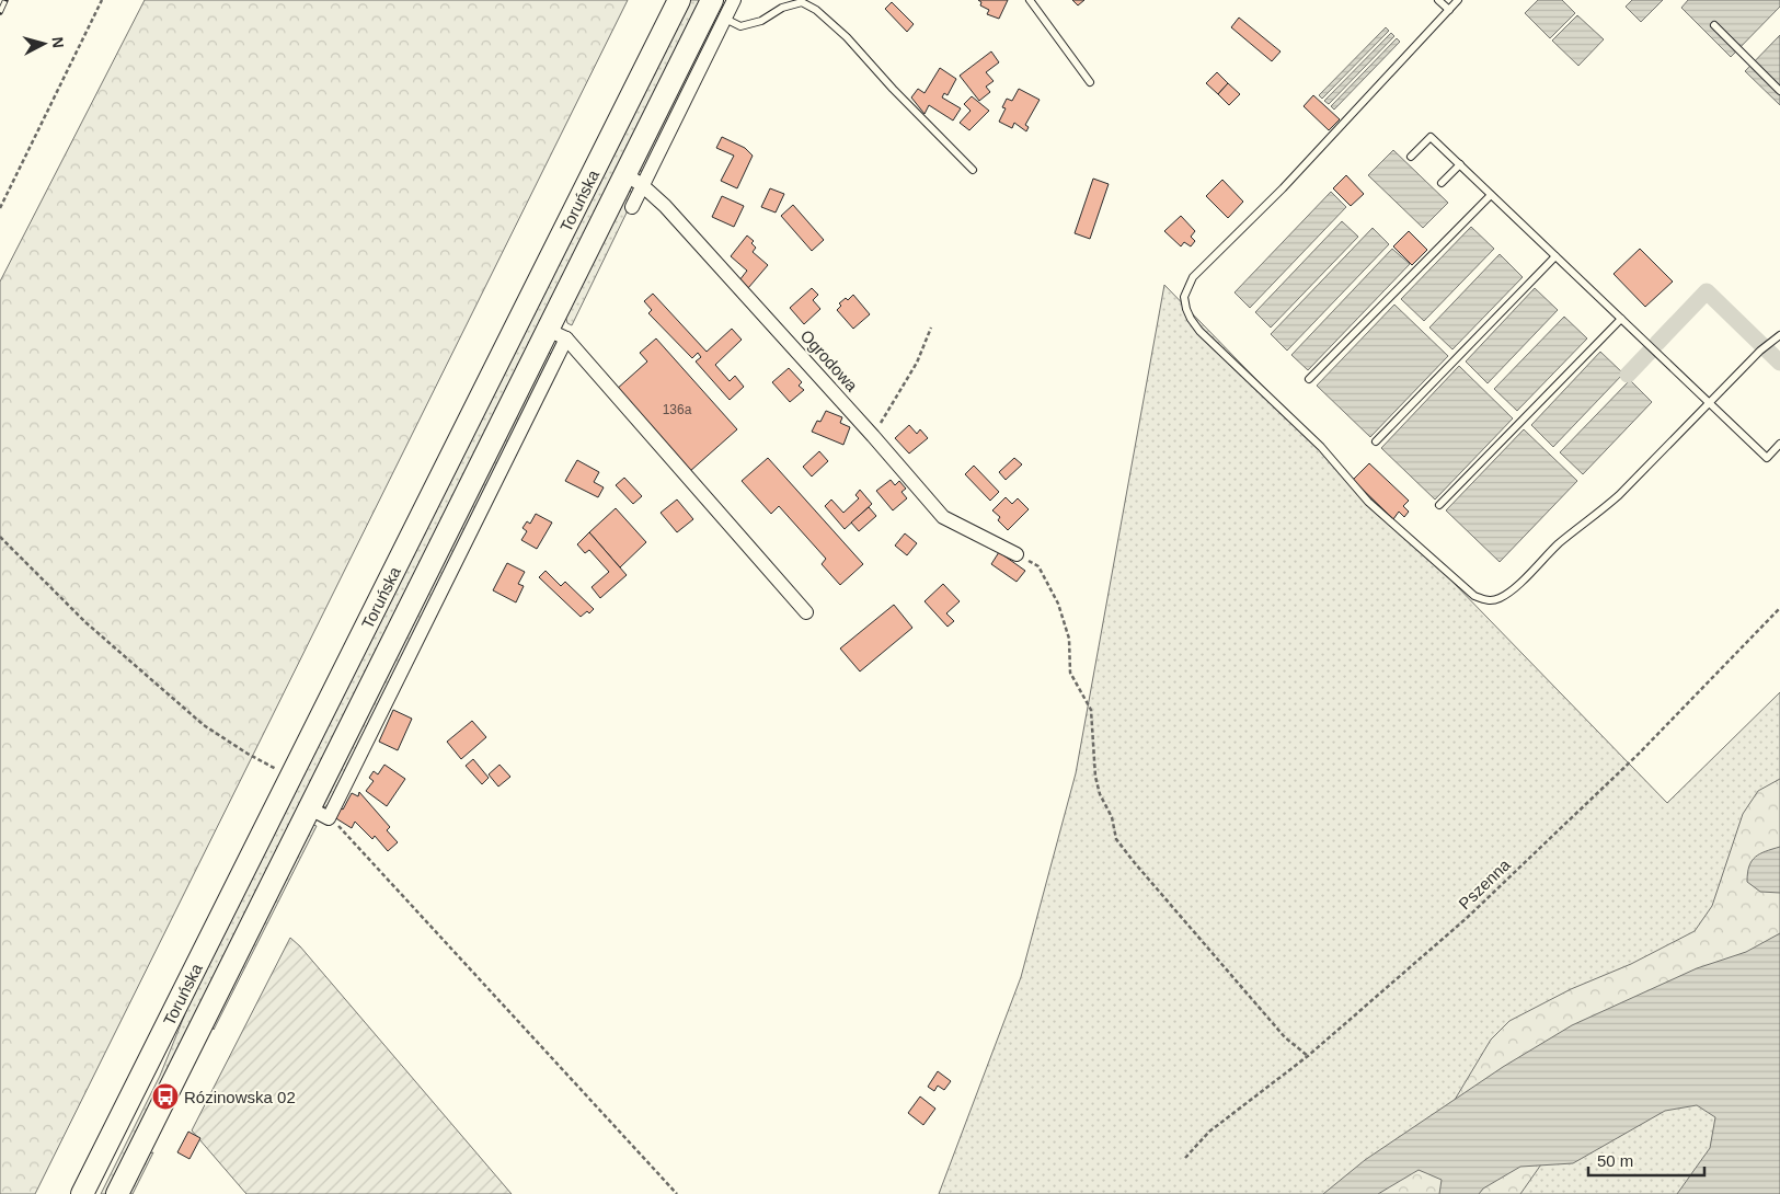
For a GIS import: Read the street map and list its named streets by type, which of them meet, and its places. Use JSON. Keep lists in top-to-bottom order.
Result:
{
  "streets": {
    "main road": ["Toruńska"],
    "street": ["Ogrodowa"],
    "path": ["Pszenna"]
  },
  "crossings": [
    ["Toruńska", "Ogrodowa"]
  ],
  "places": {
    "bus stop": ["Rózinowska 02"]
  },
  "house_numbers": ["136a"],
  "scale_bar": "50 m",
  "north": "right"
}
